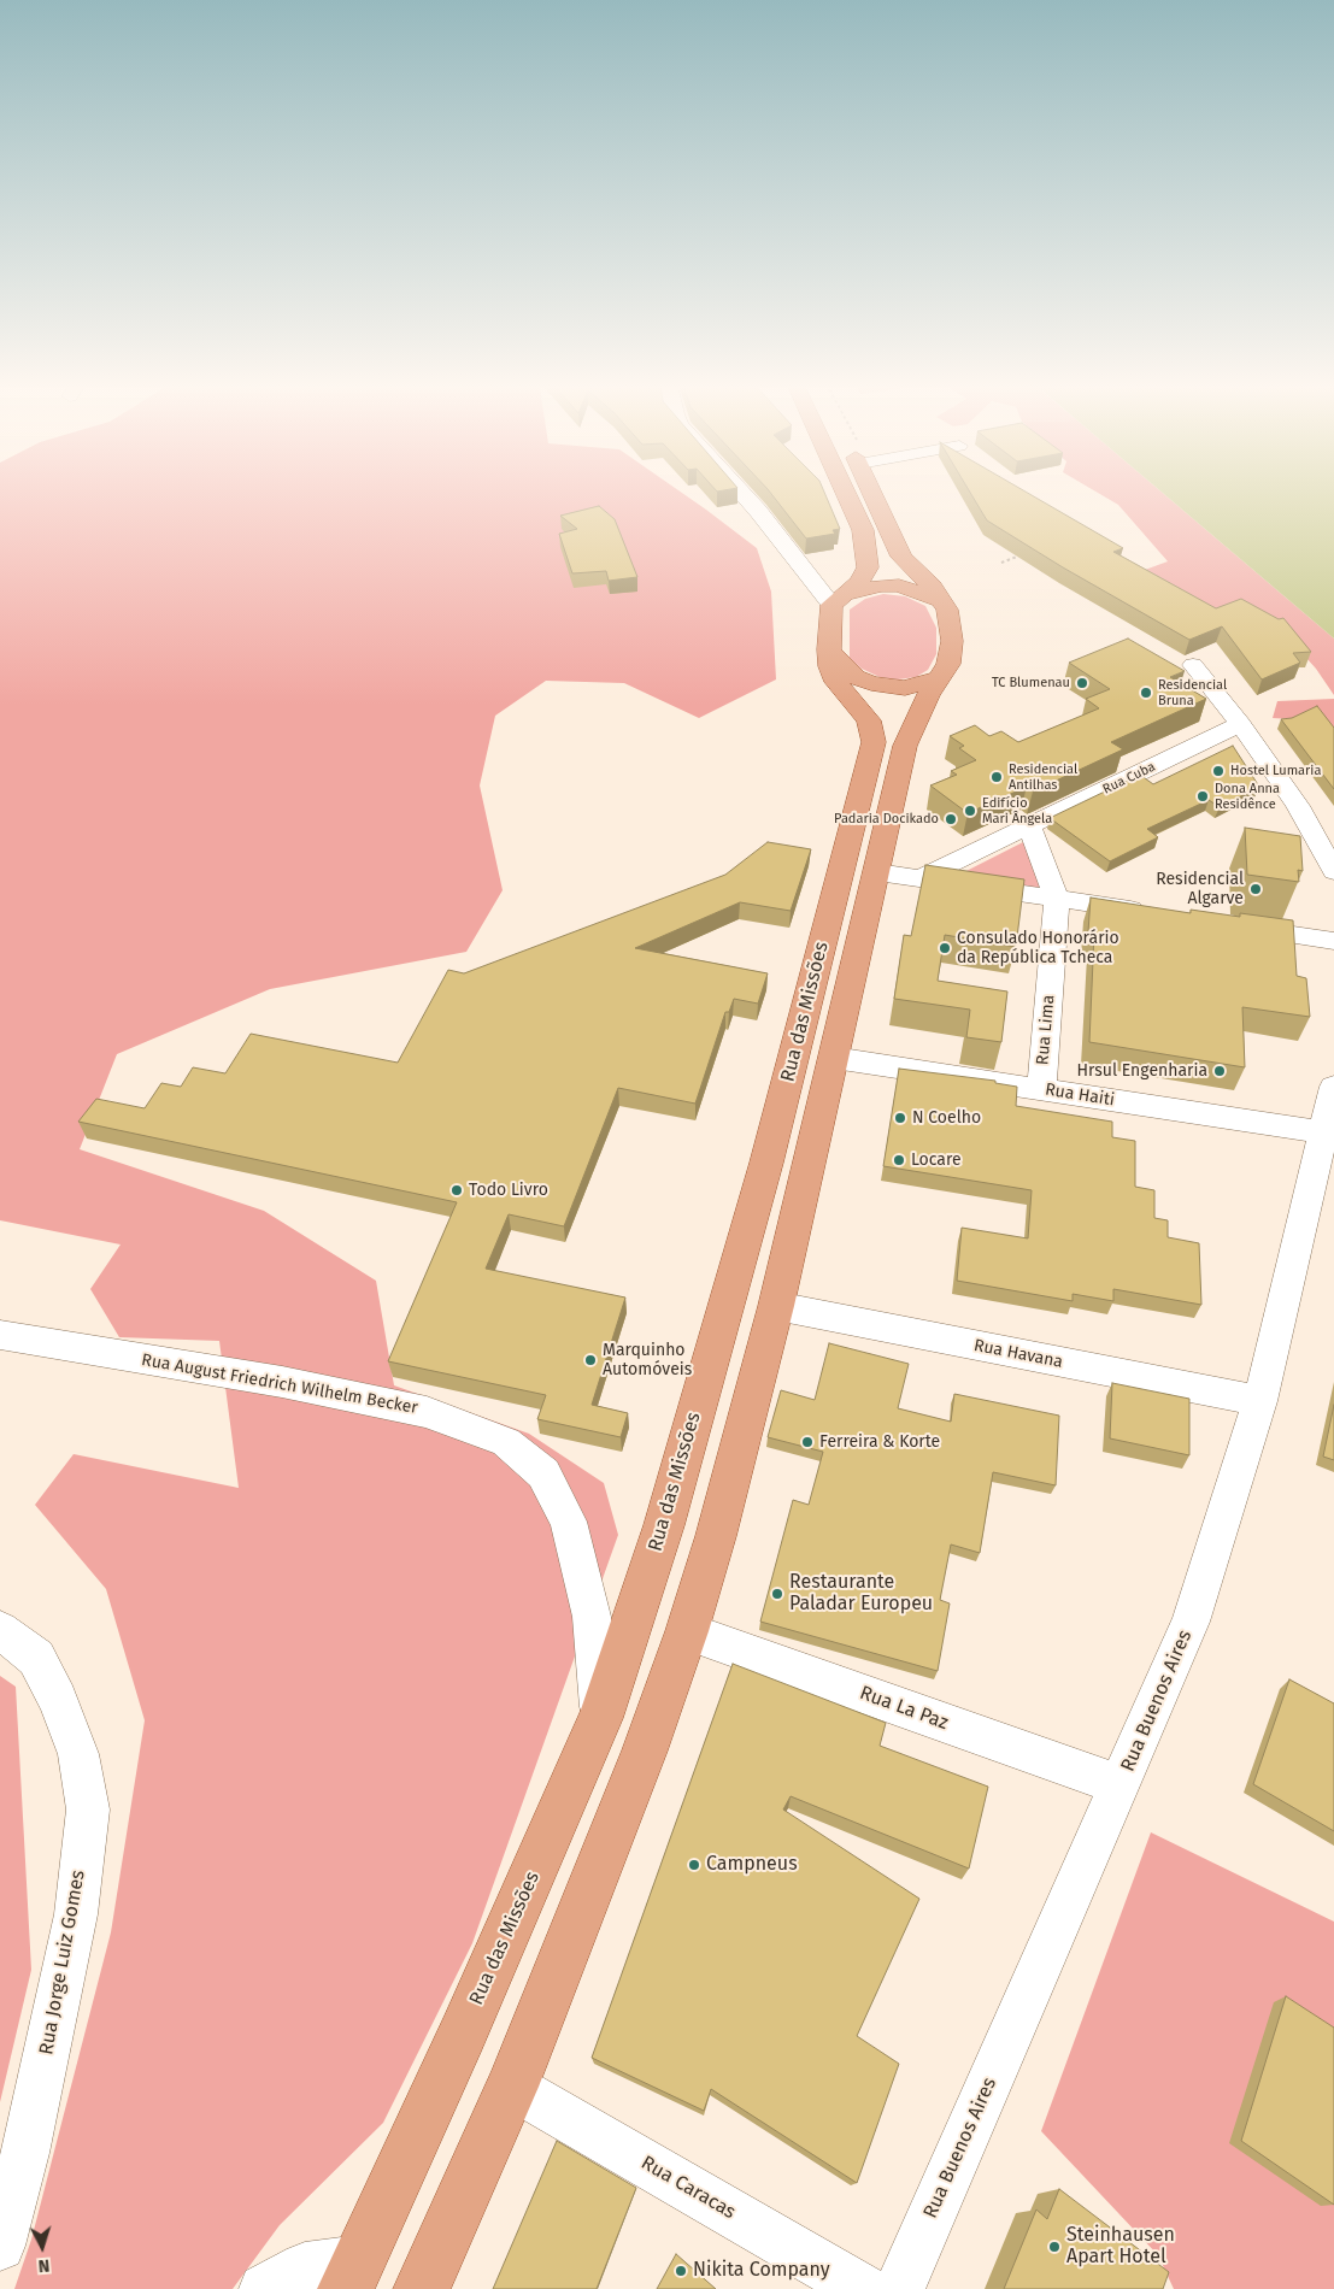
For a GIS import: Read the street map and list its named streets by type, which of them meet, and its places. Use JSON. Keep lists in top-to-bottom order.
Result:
{
  "streets": {
    "main road": ["Rua das Missões"],
    "street": [
      "Rua Cuba",
      "Rua Lima",
      "Rua Haiti",
      "Rua Havana",
      "Rua August Friedrich Wilhelm Becker",
      "Rua Buenos Aires",
      "Rua La Paz",
      "Rua Jorge Luiz Gomes",
      "Rua Caracas"
    ]
  },
  "crossings": [
    ["Rua das Missões", "Rua August Friedrich Wilhelm Becker"],
    ["Rua Lima", "Rua Haiti"],
    ["Rua Haiti", "Rua Buenos Aires"],
    ["Rua Havana", "Rua Buenos Aires"],
    ["Rua Buenos Aires", "Rua La Paz"]
  ],
  "places": [
    "TC Blumenau",
    "Residencial Bruna",
    "Hostel Lumaria",
    "Residencial Antilhas",
    "Dona Anna Residênce",
    "Edifício Mari Ângela",
    "Padaria Docikado",
    "Residencial Algarve",
    "Consulado Honorário da República Tcheca",
    "Hrsul Engenharia",
    "N Coelho",
    "Locare",
    "Todo Livro",
    "Marquinho Automóveis",
    "Ferreira & Korte",
    "Restaurante Paladar Europeu",
    "Campneus",
    "Steinhausen Apart Hotel",
    "Nikita Company"
  ],
  "north": "bottom"
}
